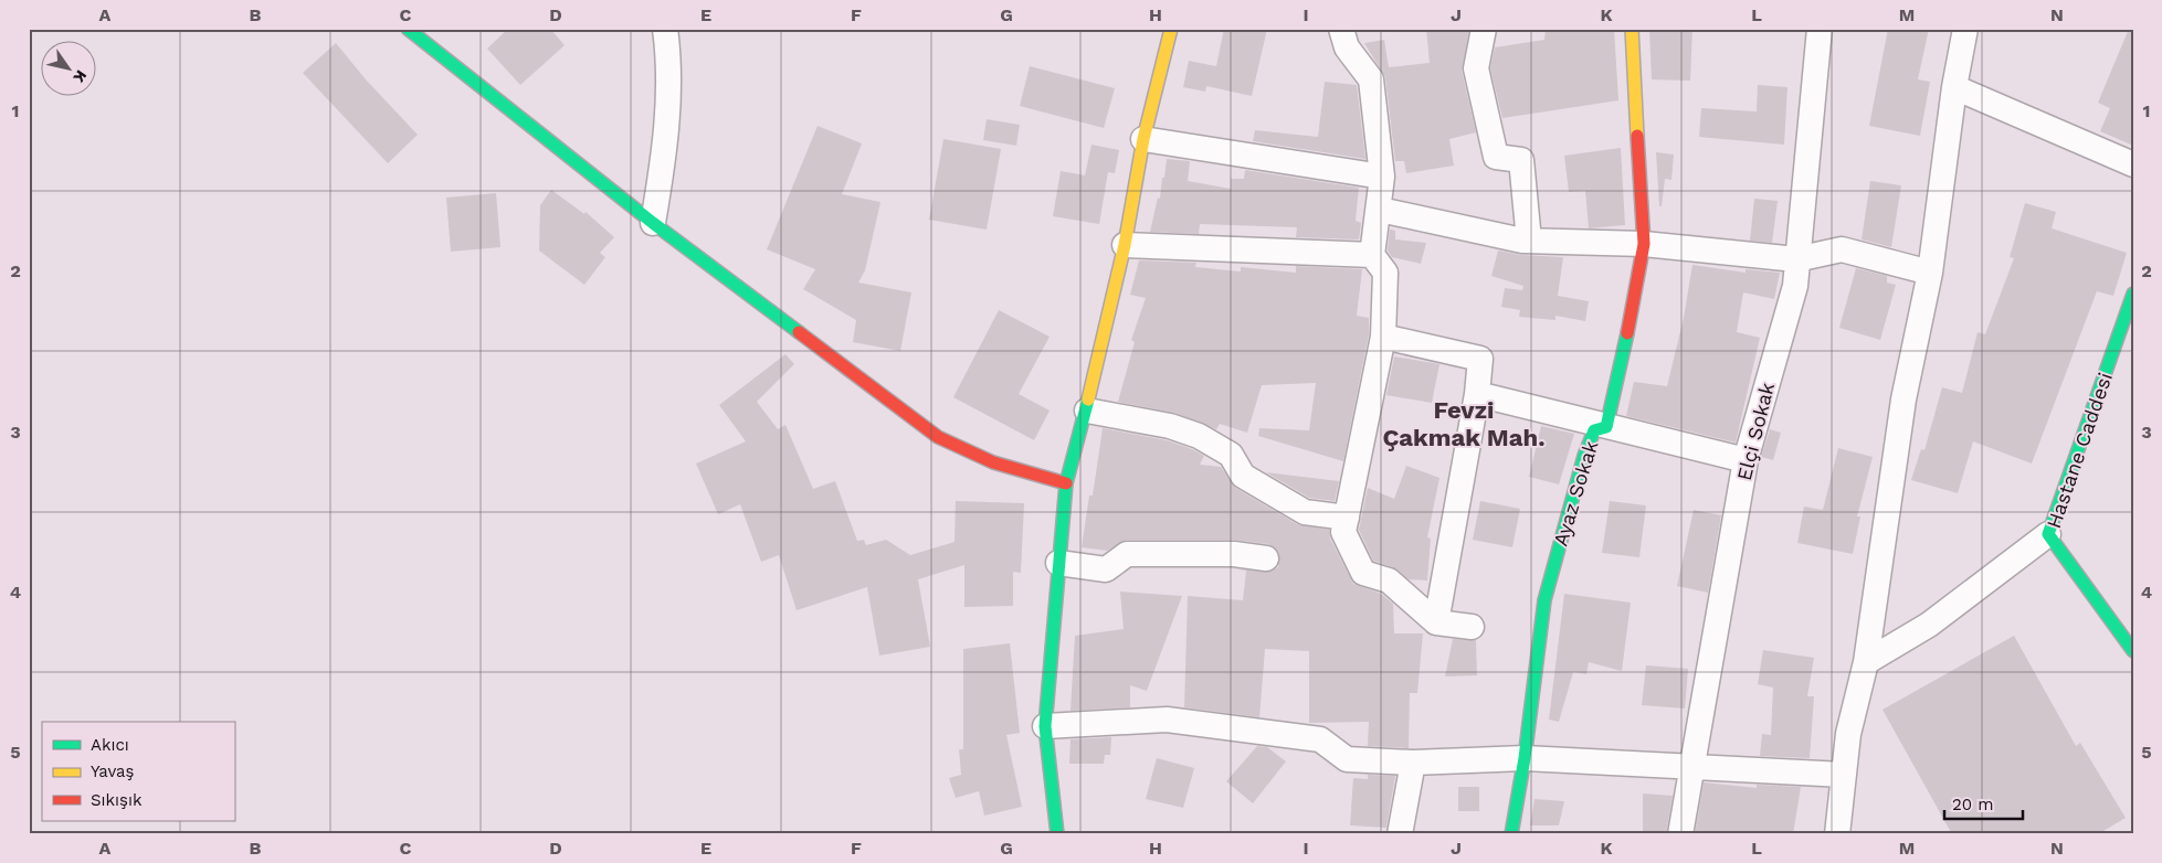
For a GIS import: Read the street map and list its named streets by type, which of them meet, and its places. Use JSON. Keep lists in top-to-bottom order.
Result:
{
  "streets": {
    "street": ["Elçi Sokak", "Hastane Caddesi", "Ayaz Sokak"]
  },
  "districts": ["Fevzi Çakmak Mah."],
  "legend": ["Akıcı", "Yavaş", "Sıkışık"],
  "scale_bar": "20 m",
  "north": "bottom right",
  "grid": {
    "columns": [
      "A",
      "B",
      "C",
      "D",
      "E",
      "F",
      "G",
      "H",
      "I",
      "J",
      "K",
      "L",
      "M",
      "N"
    ],
    "rows": [
      "1",
      "2",
      "3",
      "4",
      "5"
    ]
  }
}
